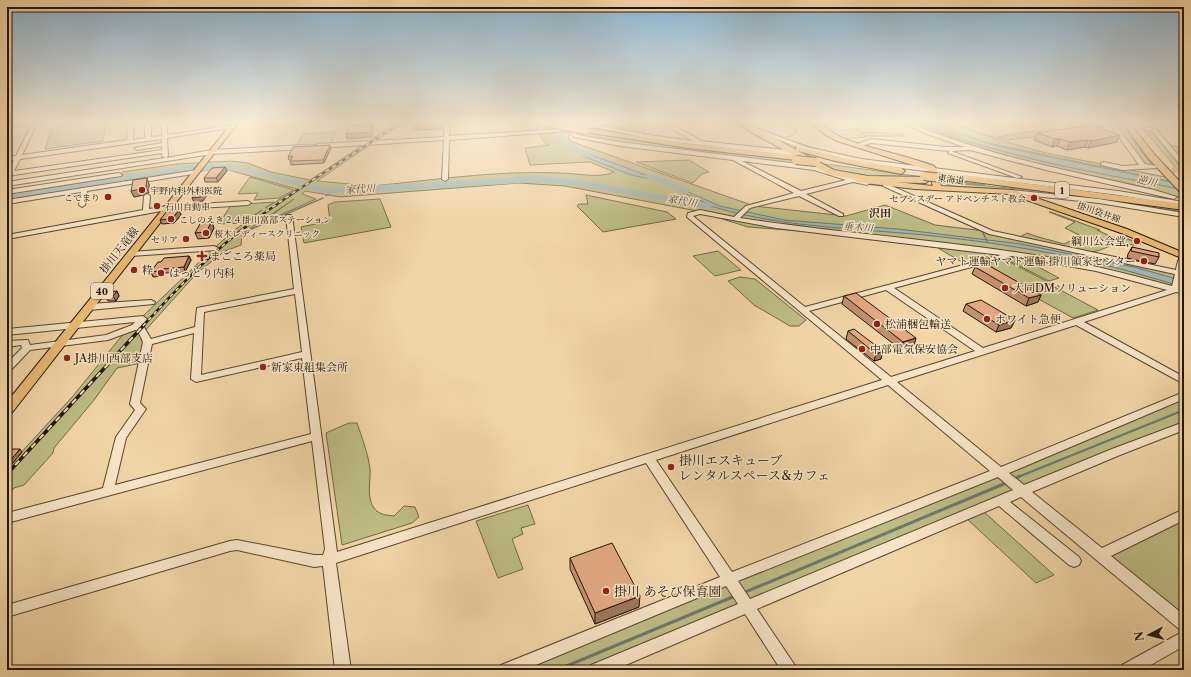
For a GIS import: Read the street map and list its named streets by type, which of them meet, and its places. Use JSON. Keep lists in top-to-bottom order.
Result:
{
  "streets": {
    "highway": ["東海道", "1"],
    "main road": ["掛川袋井線", "掛川天竜線", "40"]
  },
  "crossings": [
    ["東海道", "1"],
    ["東海道", "掛川袋井線"],
    ["1", "掛川袋井線"]
  ],
  "districts": ["沢田"],
  "water": ["逆川", "家代川", "垂木川"],
  "places": {
    "other": [
      "宇野内科外科医院",
      "こでまり",
      "セブンスデー アドベンチスト教会",
      "石川自動車",
      "こしのえき２４掛川富部ステーション",
      "桜木レディースクリニック",
      "セリア",
      "綱川公会堂,",
      "ヤマト運輸ヤマト運輸 掛川領家センター",
      "粋",
      "はっとり内科",
      "大同DMソリューション",
      "ホワイト急便",
      "松浦梱包輸送",
      "中部電気保安協会",
      "JA掛川西部支店",
      "新家東組集会所",
      "掛川エスキューブ レンタルスペース&カフェ",
      "掛川 あそび保育園"
    ],
    "health": ["まごころ薬局"]
  },
  "north": "left"
}
